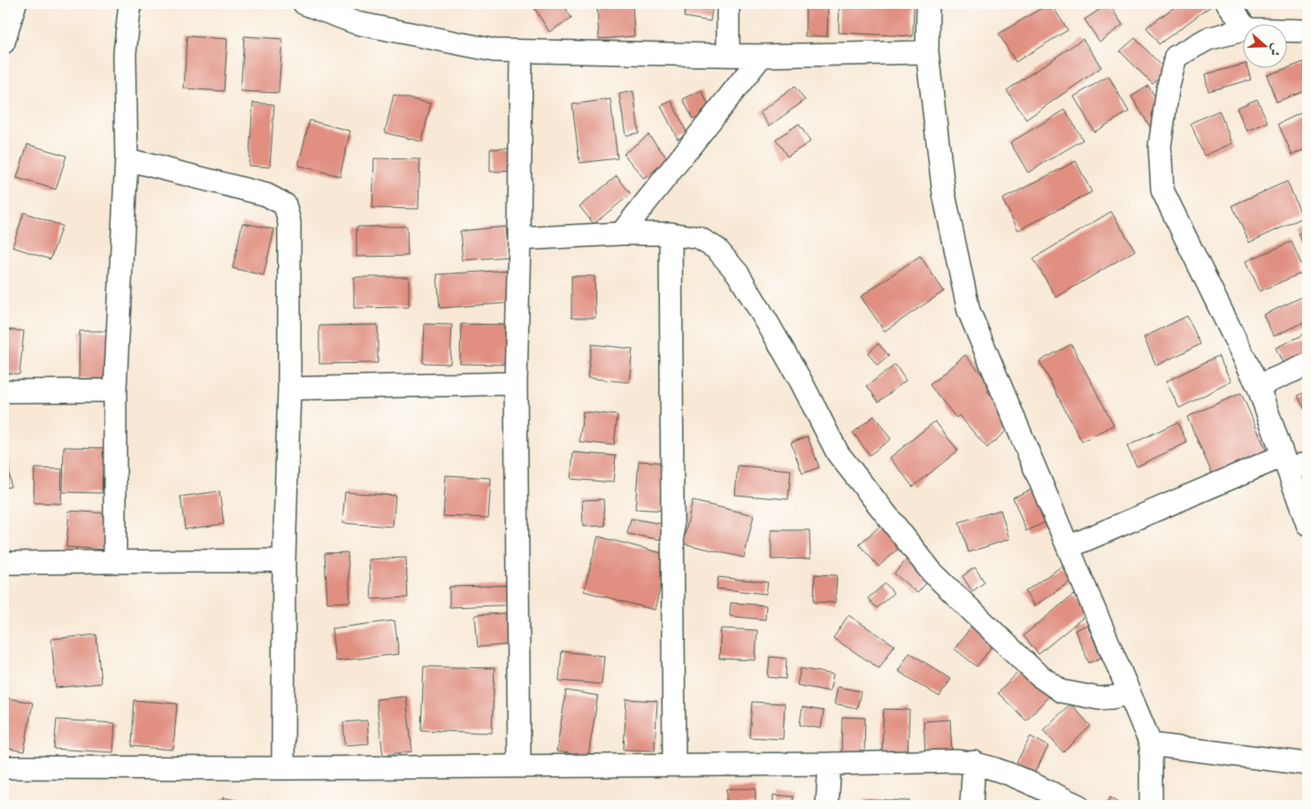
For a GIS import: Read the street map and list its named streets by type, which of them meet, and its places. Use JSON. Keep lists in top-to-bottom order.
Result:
{
  "north": "right"
}
